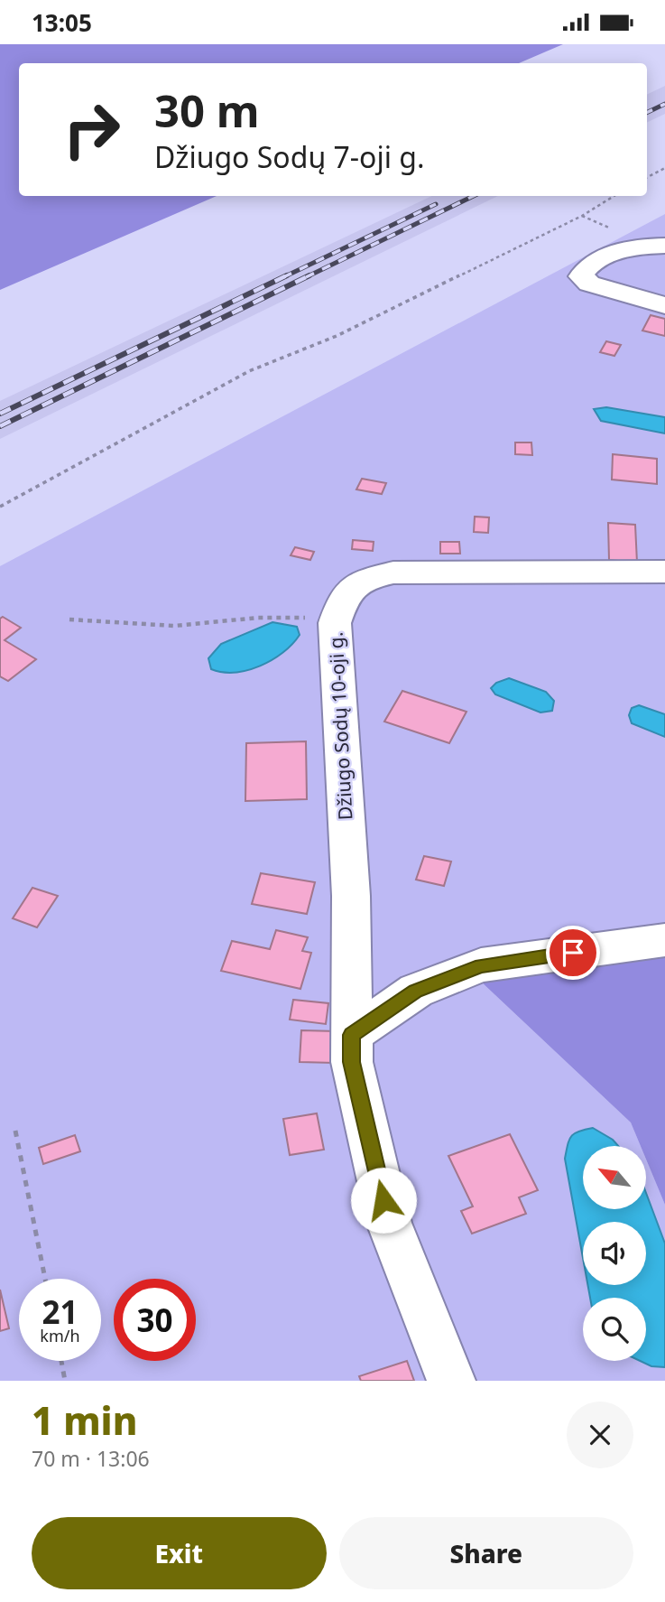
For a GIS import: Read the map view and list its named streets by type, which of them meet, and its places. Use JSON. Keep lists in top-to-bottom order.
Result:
{
  "streets": {
    "street": ["Džiugo Sodų 10-oji g."]
  },
  "north": "top left",
  "page": {
    "status": "13:05",
    "turn": ["30 m", "Džiugo Sodų 7-oji g."],
    "speed": "21 km/h",
    "limit": "30",
    "heading": ["1 min", "70 m · 13:06"],
    "buttons": ["Exit", "Share"]
  }
}
